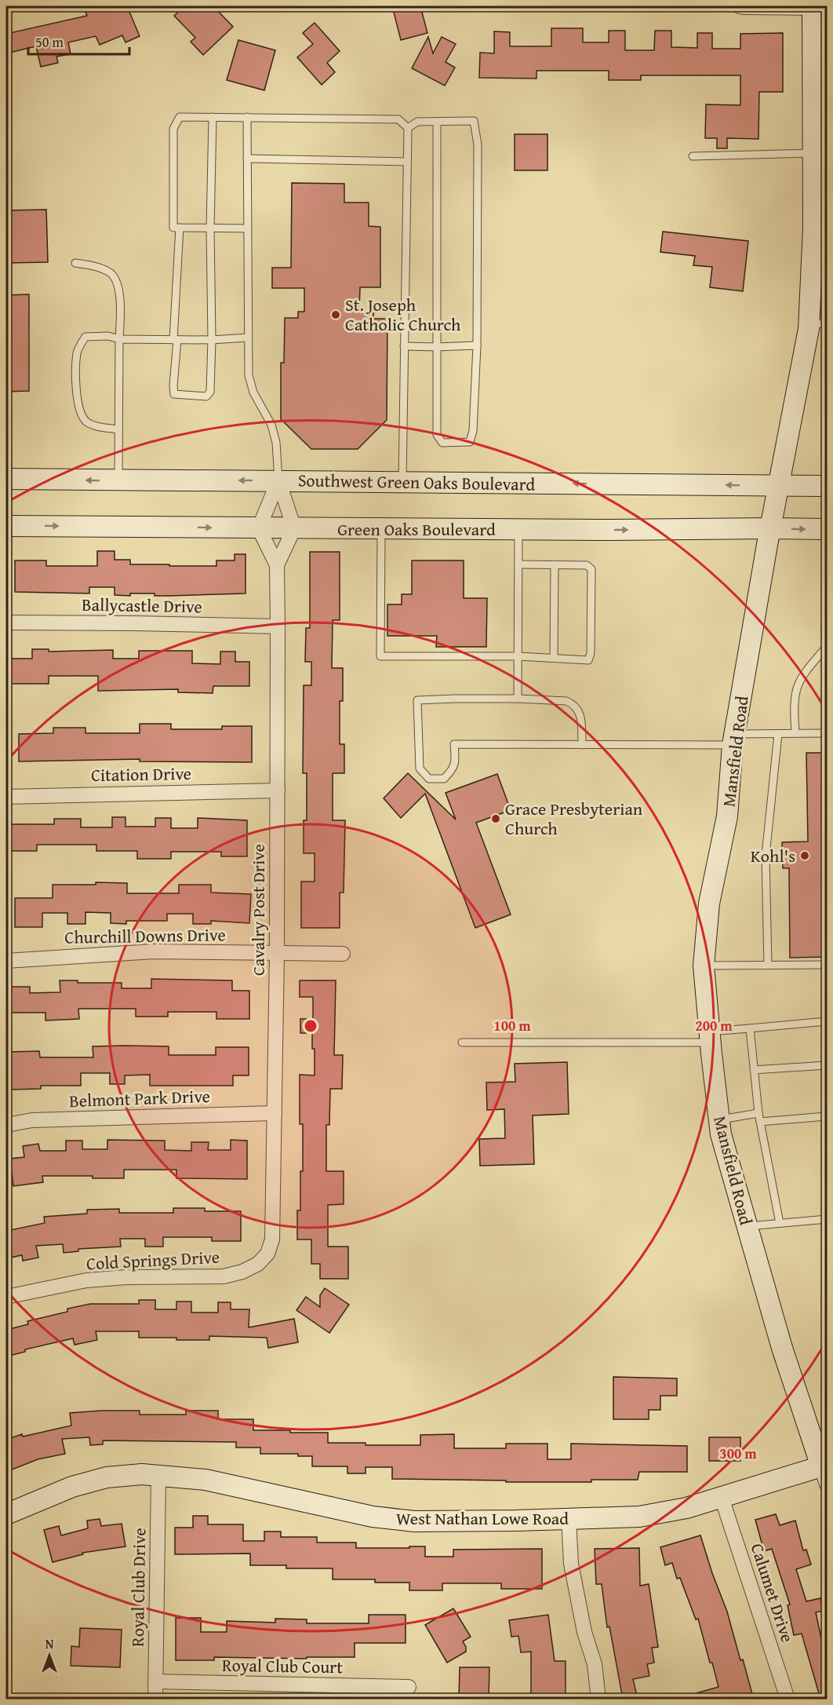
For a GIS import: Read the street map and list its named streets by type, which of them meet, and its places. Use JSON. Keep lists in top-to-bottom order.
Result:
{
  "streets": {
    "street": [
      "Southwest Green Oaks Boulevard",
      "Green Oaks Boulevard",
      "Ballycastle Drive",
      "Mansfield Road",
      "Citation Drive",
      "Cavalry Post Drive",
      "Churchill Downs Drive",
      "Belmont Park Drive",
      "Cold Springs Drive",
      "West Nathan Lowe Road",
      "Royal Club Drive",
      "Calumet Drive",
      "Royal Club Court"
    ]
  },
  "crossings": [
    ["Southwest Green Oaks Boulevard", "Mansfield Road"],
    ["Green Oaks Boulevard", "Mansfield Road"],
    ["Green Oaks Boulevard", "Cavalry Post Drive"],
    ["Ballycastle Drive", "Cavalry Post Drive"],
    ["Mansfield Road", "West Nathan Lowe Road"],
    ["Citation Drive", "Cavalry Post Drive"],
    ["Cavalry Post Drive", "Churchill Downs Drive"],
    ["Cavalry Post Drive", "Belmont Park Drive"],
    ["Cavalry Post Drive", "Cold Springs Drive"],
    ["West Nathan Lowe Road", "Royal Club Drive"],
    ["West Nathan Lowe Road", "Calumet Drive"],
    ["Royal Club Drive", "Royal Club Court"]
  ],
  "one_way": ["Southwest Green Oaks Boulevard", "Green Oaks Boulevard"],
  "places": ["St. Joseph Catholic Church", "Grace Presbyterian Church", "Kohl's"],
  "scale_bar": "50 m",
  "north": "top",
  "rings": ["100 m", "200 m", "300 m"]
}
